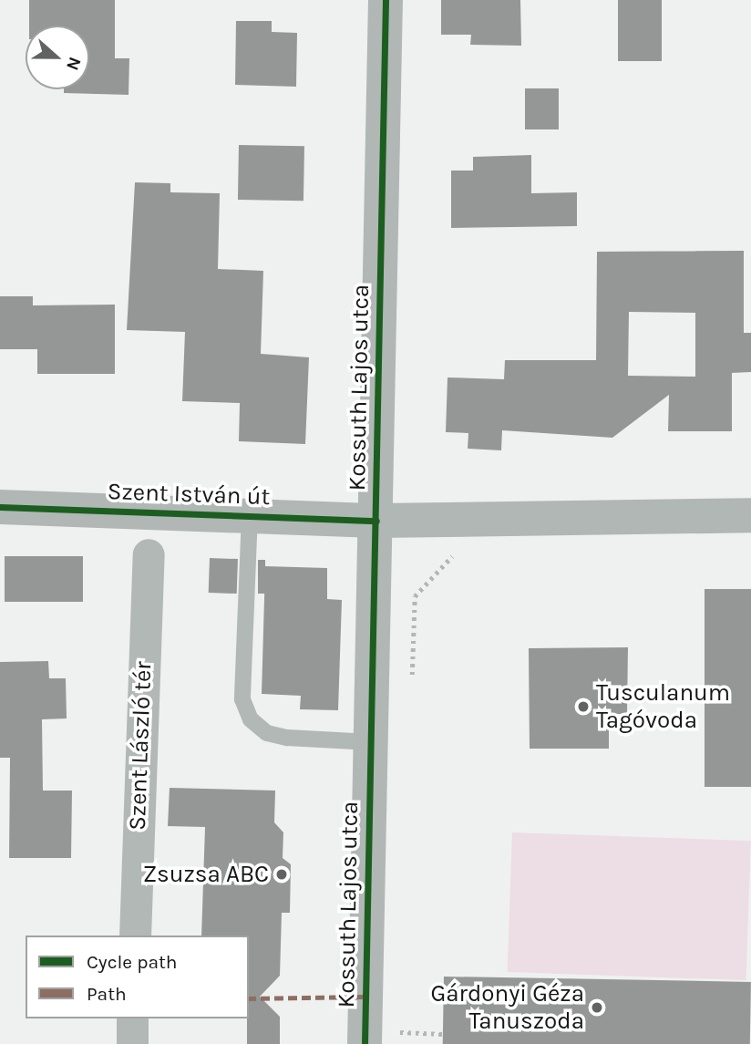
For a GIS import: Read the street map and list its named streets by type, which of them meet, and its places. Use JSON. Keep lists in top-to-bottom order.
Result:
{
  "streets": {
    "street": ["Kossuth Lajos utca", "Szent István út", "Szent László tér"]
  },
  "crossings": [
    ["Kossuth Lajos utca", "Szent István út"]
  ],
  "places": ["Tusculanum Tagóvoda", "Zsuzsa ABC", "Gárdonyi Géza Tanuszoda"],
  "legend": ["Cycle path", "Path"],
  "north": "right"
}
